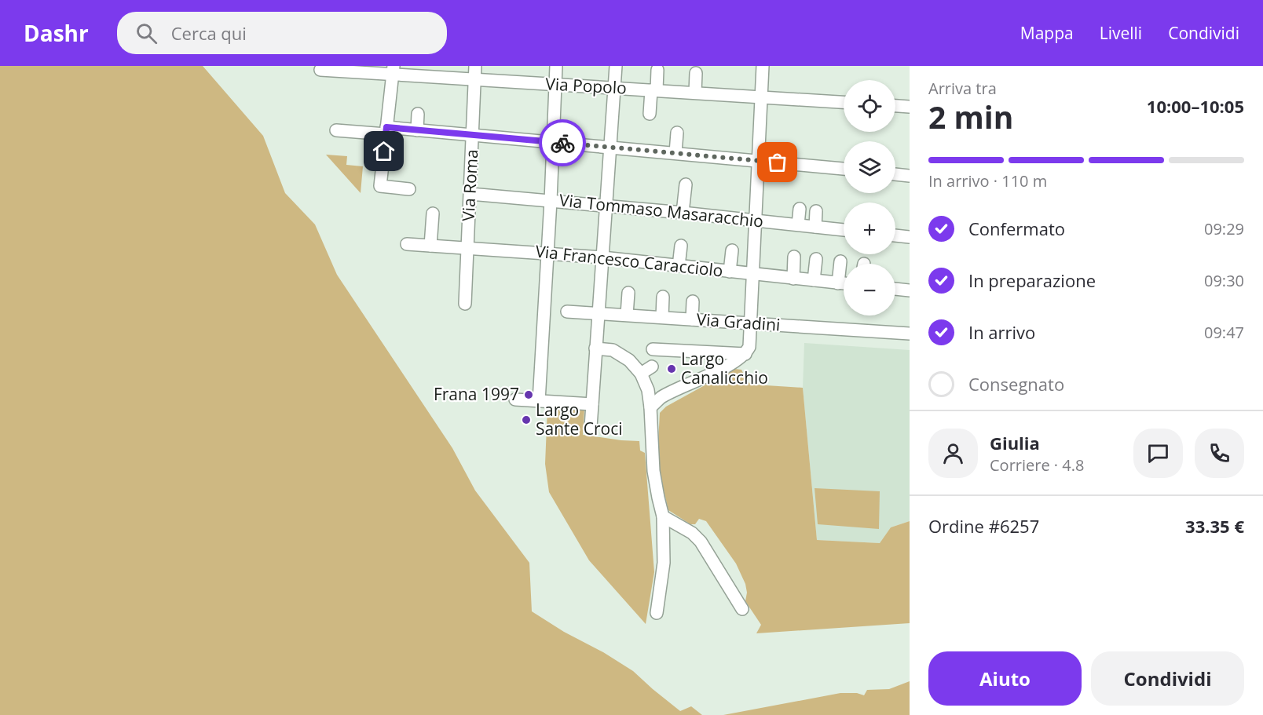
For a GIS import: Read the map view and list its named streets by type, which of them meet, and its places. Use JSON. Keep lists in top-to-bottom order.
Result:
{
  "streets": {
    "street": [
      "Via Popolo",
      "Via Roma",
      "Via Tommaso Masaracchio",
      "Via Francesco Caracciolo",
      "Via Gradini"
    ]
  },
  "crossings": [
    ["Via Popolo", "Via Roma"],
    ["Via Roma", "Via Tommaso Masaracchio"],
    ["Via Roma", "Via Francesco Caracciolo"]
  ],
  "places": ["Largo Canalicchio", "Frana 1997", "Largo Sante Croci"],
  "page": {
    "header": "Dashr",
    "search": "Cerca qui",
    "nav": ["Mappa", "Livelli", "Condividi"],
    "heading": ["2 min", "Arriva tra", "10:00–10:05"],
    "panel": [
      "Giulia",
      "Corriere · 4.8",
      "Ordine #6257",
      "33.35 €"
    ],
    "map_buttons": ["+", "−"],
    "bar": "In arrivo · 110 m",
    "list": [
      ["Confermato", "09:29"],
      ["In preparazione", "09:30"],
      ["In arrivo", "09:47"],
      "Consegnato"
    ],
    "buttons": ["Aiuto", "Condividi"]
  }
}
